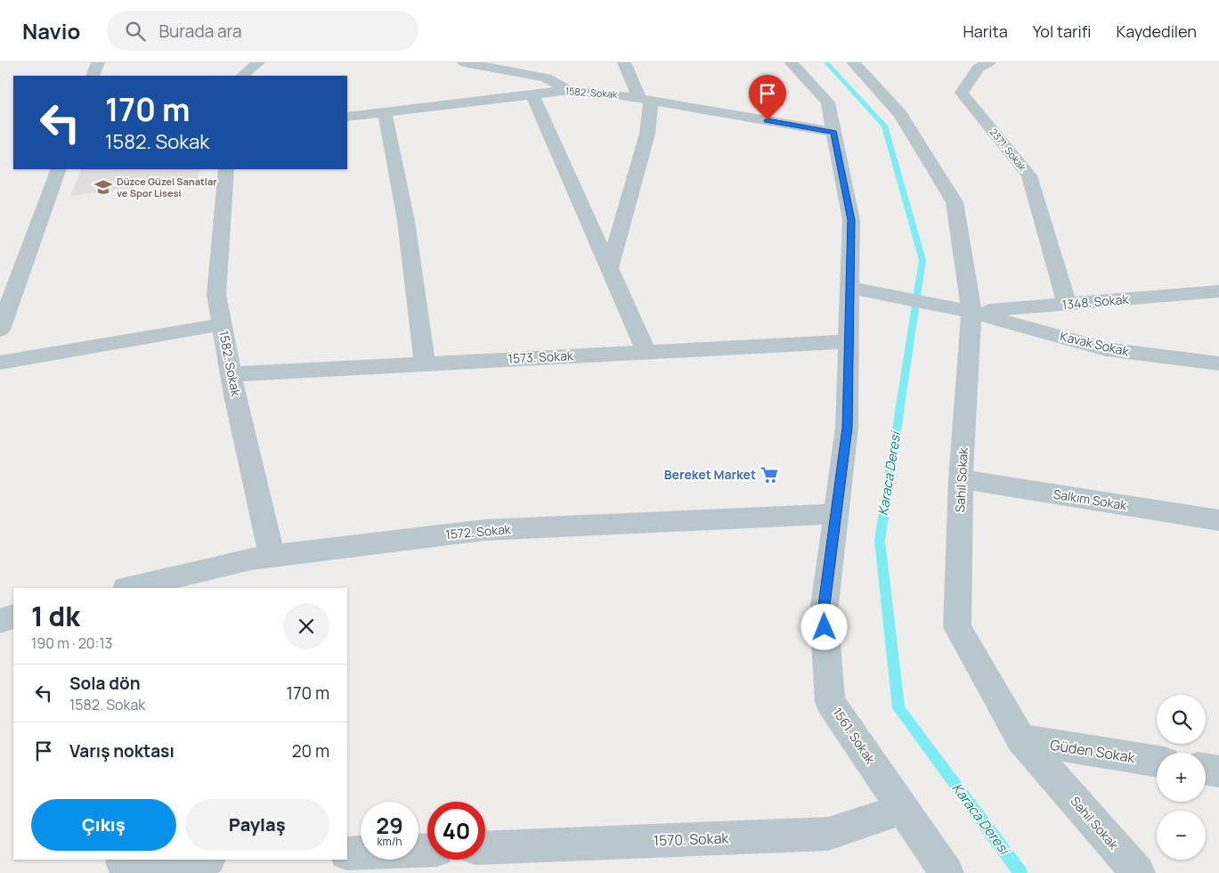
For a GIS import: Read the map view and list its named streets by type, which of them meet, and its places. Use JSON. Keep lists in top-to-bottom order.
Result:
{
  "streets": {
    "street": [
      "1582. Sokak",
      "2371. Sokak",
      "1348. Sokak",
      "Kavak Sokak",
      "1573. Sokak",
      "Sahil Sokak",
      "Salkım Sokak",
      "1572. Sokak",
      "1561. Sokak",
      "Güden Sokak",
      "1570. Sokak"
    ]
  },
  "crossings": [
    ["1582. Sokak", "1573. Sokak"],
    ["1582. Sokak", "1572. Sokak"],
    ["1582. Sokak", "1561. Sokak"],
    ["2371. Sokak", "1348. Sokak"],
    ["1348. Sokak", "Kavak Sokak"],
    ["1348. Sokak", "Sahil Sokak"],
    ["Kavak Sokak", "Sahil Sokak"],
    ["1573. Sokak", "1561. Sokak"],
    ["Sahil Sokak", "Salkım Sokak"],
    ["Sahil Sokak", "Güden Sokak"],
    ["1572. Sokak", "1561. Sokak"],
    ["1561. Sokak", "1570. Sokak"]
  ],
  "water": ["Karaca Deresi"],
  "places": {
    "school or university": ["Düzce Güzel Sanatlar ve Spor Lisesi"],
    "supermarket": ["Bereket Market"]
  },
  "page": {
    "header": "Navio",
    "search": "Burada ara",
    "nav": ["Harita", "Yol tarifi", "Kaydedilen"],
    "turn": ["170 m", "1582. Sokak"],
    "heading": ["1 dk", "190 m · 20:13"],
    "list": [
      {
        "name": "Sola dön",
        "note": "1582. Sokak",
        "value": "170 m"
      },
      {
        "name": "Varış noktası",
        "value": "20 m"
      }
    ],
    "map_buttons": ["+", "−"],
    "buttons": ["Çıkış", "Paylaş"],
    "speed": "29 km/h",
    "limit": "40"
  }
}
